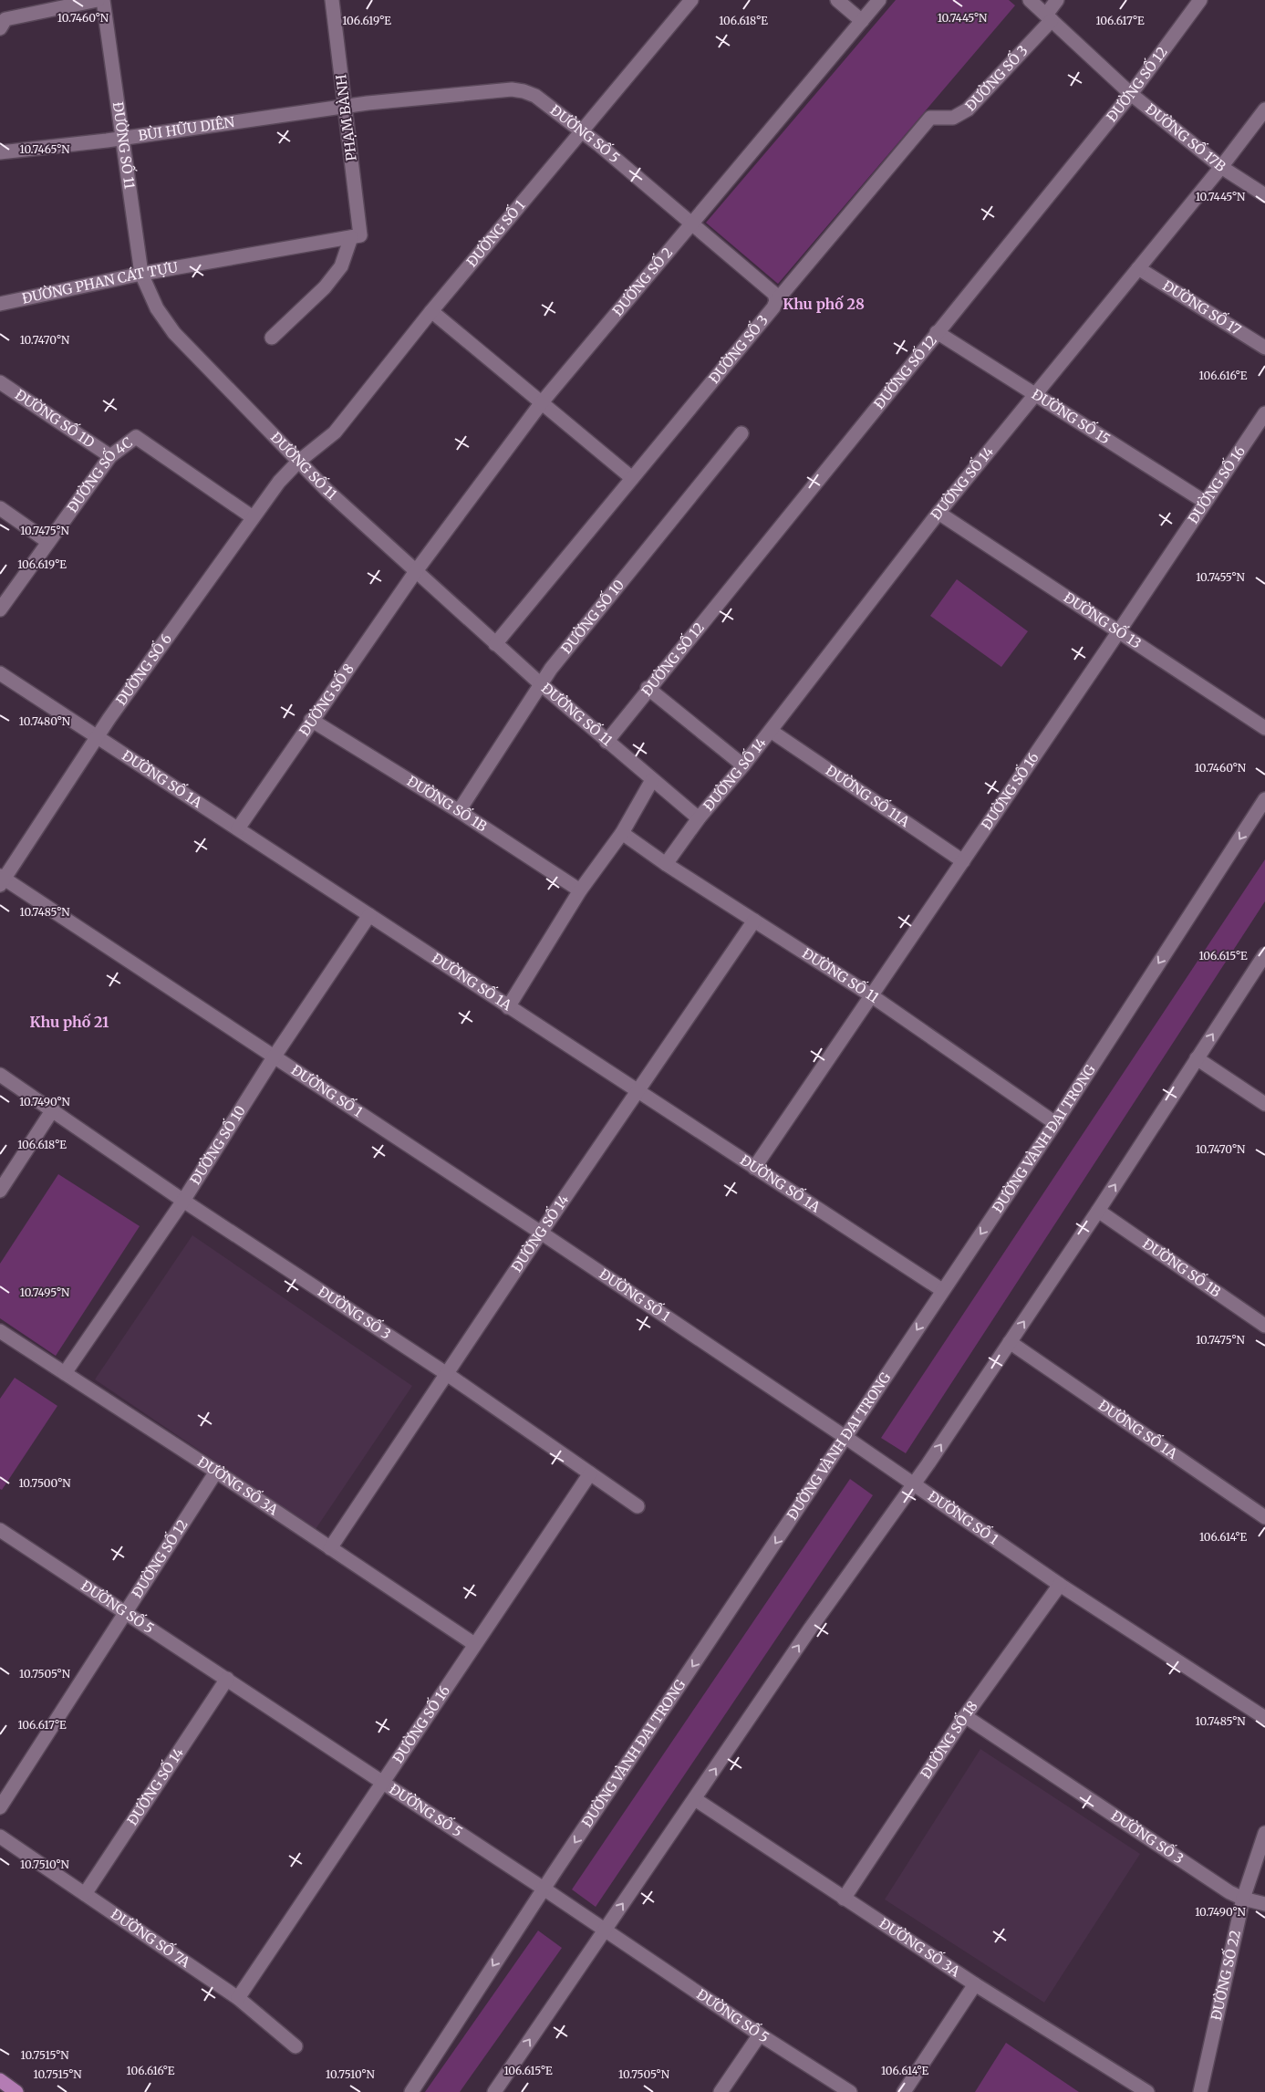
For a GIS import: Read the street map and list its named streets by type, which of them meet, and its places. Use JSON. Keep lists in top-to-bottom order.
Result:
{
  "streets": {
    "street": [
      "ĐƯỜNG SỐ 3",
      "ĐƯỜNG SỐ 12",
      "PHẠM BÀNH",
      "BÙI HỮU DIÊN",
      "ĐƯỜNG SỐ 5",
      "ĐƯỜNG SỐ 17B",
      "ĐƯỜNG SỐ 11",
      "ĐƯỜNG SỐ 1",
      "ĐƯỜNG SỐ 2",
      "ĐƯỜNG PHAN CÁT TỰU",
      "ĐƯỜNG SỐ 17",
      "ĐƯỜNG SỐ 15",
      "ĐƯỜNG SỐ 1D",
      "ĐƯỜNG SỐ 4C",
      "ĐƯỜNG SỐ 14",
      "ĐƯỜNG SỐ 16",
      "ĐƯỜNG SỐ 10",
      "ĐƯỜNG SỐ 13",
      "ĐƯỜNG SỐ 6",
      "ĐƯỜNG SỐ 8",
      "ĐƯỜNG SỐ 1A",
      "ĐƯỜNG SỐ 11A",
      "ĐƯỜNG SỐ 1B",
      "ĐƯỜNG VÀNH ĐAI TRONG",
      "ĐƯỜNG SỐ 3A",
      "ĐƯỜNG SỐ 18",
      "ĐƯỜNG SỐ 7A",
      "ĐƯỜNG SỐ 22"
    ]
  },
  "crossings": [
    ["ĐƯỜNG SỐ 3", "ĐƯỜNG SỐ 5"],
    ["ĐƯỜNG SỐ 3", "ĐƯỜNG SỐ 17B"],
    ["ĐƯỜNG SỐ 3", "ĐƯỜNG SỐ 11"],
    ["ĐƯỜNG SỐ 3", "ĐƯỜNG SỐ 14"],
    ["ĐƯỜNG SỐ 3", "ĐƯỜNG SỐ 16"],
    ["ĐƯỜNG SỐ 3", "ĐƯỜNG SỐ 10"],
    ["ĐƯỜNG SỐ 3", "ĐƯỜNG SỐ 18"],
    ["ĐƯỜNG SỐ 3", "ĐƯỜNG SỐ 22"],
    ["ĐƯỜNG SỐ 12", "ĐƯỜNG SỐ 5"],
    ["ĐƯỜNG SỐ 12", "ĐƯỜNG SỐ 17B"],
    ["ĐƯỜNG SỐ 12", "ĐƯỜNG SỐ 11"],
    ["ĐƯỜNG SỐ 12", "ĐƯỜNG SỐ 15"],
    ["ĐƯỜNG SỐ 12", "ĐƯỜNG SỐ 3A"],
    ["PHẠM BÀNH", "BÙI HỮU DIÊN"],
    ["PHẠM BÀNH", "ĐƯỜNG SỐ 5"],
    ["PHẠM BÀNH", "ĐƯỜNG PHAN CÁT TỰU"],
    ["BÙI HỮU DIÊN", "ĐƯỜNG SỐ 5"],
    ["BÙI HỮU DIÊN", "ĐƯỜNG SỐ 11"],
    ["ĐƯỜNG SỐ 5", "ĐƯỜNG SỐ 1"],
    ["ĐƯỜNG SỐ 5", "ĐƯỜNG SỐ 2"],
    ["ĐƯỜNG SỐ 5", "ĐƯỜNG SỐ 14"],
    ["ĐƯỜNG SỐ 5", "ĐƯỜNG SỐ 16"],
    ["ĐƯỜNG SỐ 5", "ĐƯỜNG VÀNH ĐAI TRONG"],
    ["ĐƯỜNG SỐ 17B", "ĐƯỜNG SỐ 14"],
    ["ĐƯỜNG SỐ 11", "ĐƯỜNG SỐ 1"],
    ["ĐƯỜNG SỐ 11", "ĐƯỜNG SỐ 2"],
    ["ĐƯỜNG SỐ 11", "ĐƯỜNG PHAN CÁT TỰU"],
    ["ĐƯỜNG SỐ 11", "ĐƯỜNG SỐ 14"],
    ["ĐƯỜNG SỐ 11", "ĐƯỜNG SỐ 16"],
    ["ĐƯỜNG SỐ 11", "ĐƯỜNG SỐ 10"],
    ["ĐƯỜNG SỐ 11", "ĐƯỜNG SỐ 6"],
    ["ĐƯỜNG SỐ 11", "ĐƯỜNG SỐ 8"],
    ["ĐƯỜNG SỐ 11", "ĐƯỜNG VÀNH ĐAI TRONG"],
    ["ĐƯỜNG SỐ 1", "ĐƯỜNG SỐ 14"],
    ["ĐƯỜNG SỐ 1", "ĐƯỜNG SỐ 10"],
    ["ĐƯỜNG SỐ 1", "ĐƯỜNG SỐ 6"],
    ["ĐƯỜNG SỐ 1", "ĐƯỜNG VÀNH ĐAI TRONG"],
    ["ĐƯỜNG SỐ 1", "ĐƯỜNG SỐ 18"],
    ["ĐƯỜNG SỐ 2", "ĐƯỜNG SỐ 8"],
    ["ĐƯỜNG SỐ 17", "ĐƯỜNG SỐ 14"],
    ["ĐƯỜNG SỐ 15", "ĐƯỜNG SỐ 14"],
    ["ĐƯỜNG SỐ 15", "ĐƯỜNG SỐ 16"],
    ["ĐƯỜNG SỐ 1D", "ĐƯỜNG SỐ 4C"],
    ["ĐƯỜNG SỐ 4C", "ĐƯỜNG SỐ 6"],
    ["ĐƯỜNG SỐ 14", "ĐƯỜNG SỐ 13"],
    ["ĐƯỜNG SỐ 14", "ĐƯỜNG SỐ 1A"],
    ["ĐƯỜNG SỐ 14", "ĐƯỜNG SỐ 11A"],
    ["ĐƯỜNG SỐ 14", "ĐƯỜNG SỐ 3A"],
    ["ĐƯỜNG SỐ 14", "ĐƯỜNG SỐ 7A"],
    ["ĐƯỜNG SỐ 16", "ĐƯỜNG SỐ 13"],
    ["ĐƯỜNG SỐ 16", "ĐƯỜNG SỐ 1A"],
    ["ĐƯỜNG SỐ 16", "ĐƯỜNG SỐ 11A"],
    ["ĐƯỜNG SỐ 16", "ĐƯỜNG SỐ 3A"],
    ["ĐƯỜNG SỐ 16", "ĐƯỜNG SỐ 7A"],
    ["ĐƯỜNG SỐ 10", "ĐƯỜNG SỐ 1A"],
    ["ĐƯỜNG SỐ 10", "ĐƯỜNG SỐ 1B"],
    ["ĐƯỜNG SỐ 10", "ĐƯỜNG SỐ 3A"],
    ["ĐƯỜNG SỐ 6", "ĐƯỜNG SỐ 1A"],
    ["ĐƯỜNG SỐ 8", "ĐƯỜNG SỐ 1A"],
    ["ĐƯỜNG SỐ 8", "ĐƯỜNG SỐ 1B"],
    ["ĐƯỜNG SỐ 1A", "ĐƯỜNG VÀNH ĐAI TRONG"],
    ["ĐƯỜNG SỐ 3A", "ĐƯỜNG SỐ 18"]
  ],
  "districts": ["Khu phố 28", "Khu phố 21"],
  "coordinates": [
    "10.7460°N",
    "10.7445°N",
    "106.618°E",
    "106.619°E",
    "106.617°E",
    "10.7465°N",
    "10.7470°N",
    "106.616°E",
    "10.7475°N",
    "10.7455°N",
    "10.7480°N",
    "10.7485°N",
    "106.615°E",
    "10.7490°N",
    "10.7495°N",
    "10.7500°N",
    "106.614°E",
    "10.7505°N",
    "10.7510°N",
    "10.7515°N"
  ]
}
